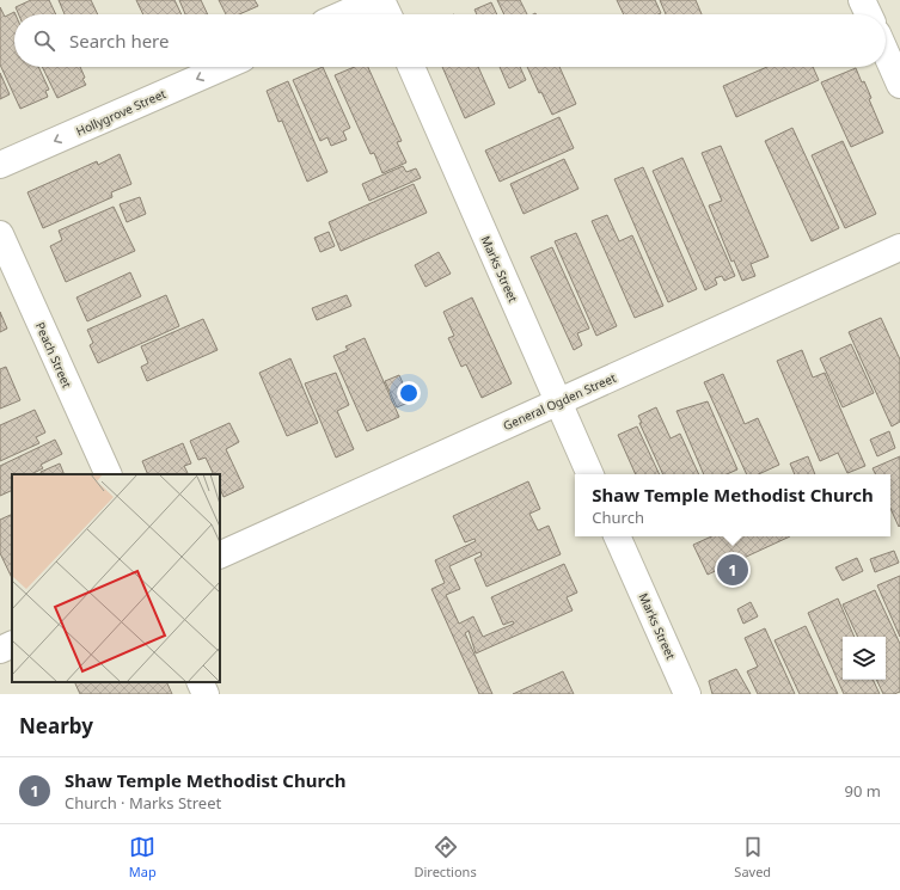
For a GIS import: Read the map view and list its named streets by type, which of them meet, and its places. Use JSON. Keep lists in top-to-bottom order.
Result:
{
  "streets": {
    "street": [
      "Hollygrove Street",
      "Marks Street",
      "Peach Street",
      "General Ogden Street"
    ]
  },
  "crossings": [
    ["Marks Street", "General Ogden Street"]
  ],
  "one_way": ["Hollygrove Street"],
  "page": {
    "search": "Search here",
    "popup": ["Shaw Temple Methodist Church", "Church"],
    "pins": "1",
    "heading": "Nearby",
    "list": [
      {
        "mark": "1",
        "name": "Shaw Temple Methodist Church",
        "note": "Church · Marks Street",
        "value": "90 m"
      }
    ],
    "nav": ["Map", "Directions", "Saved"]
  }
}
